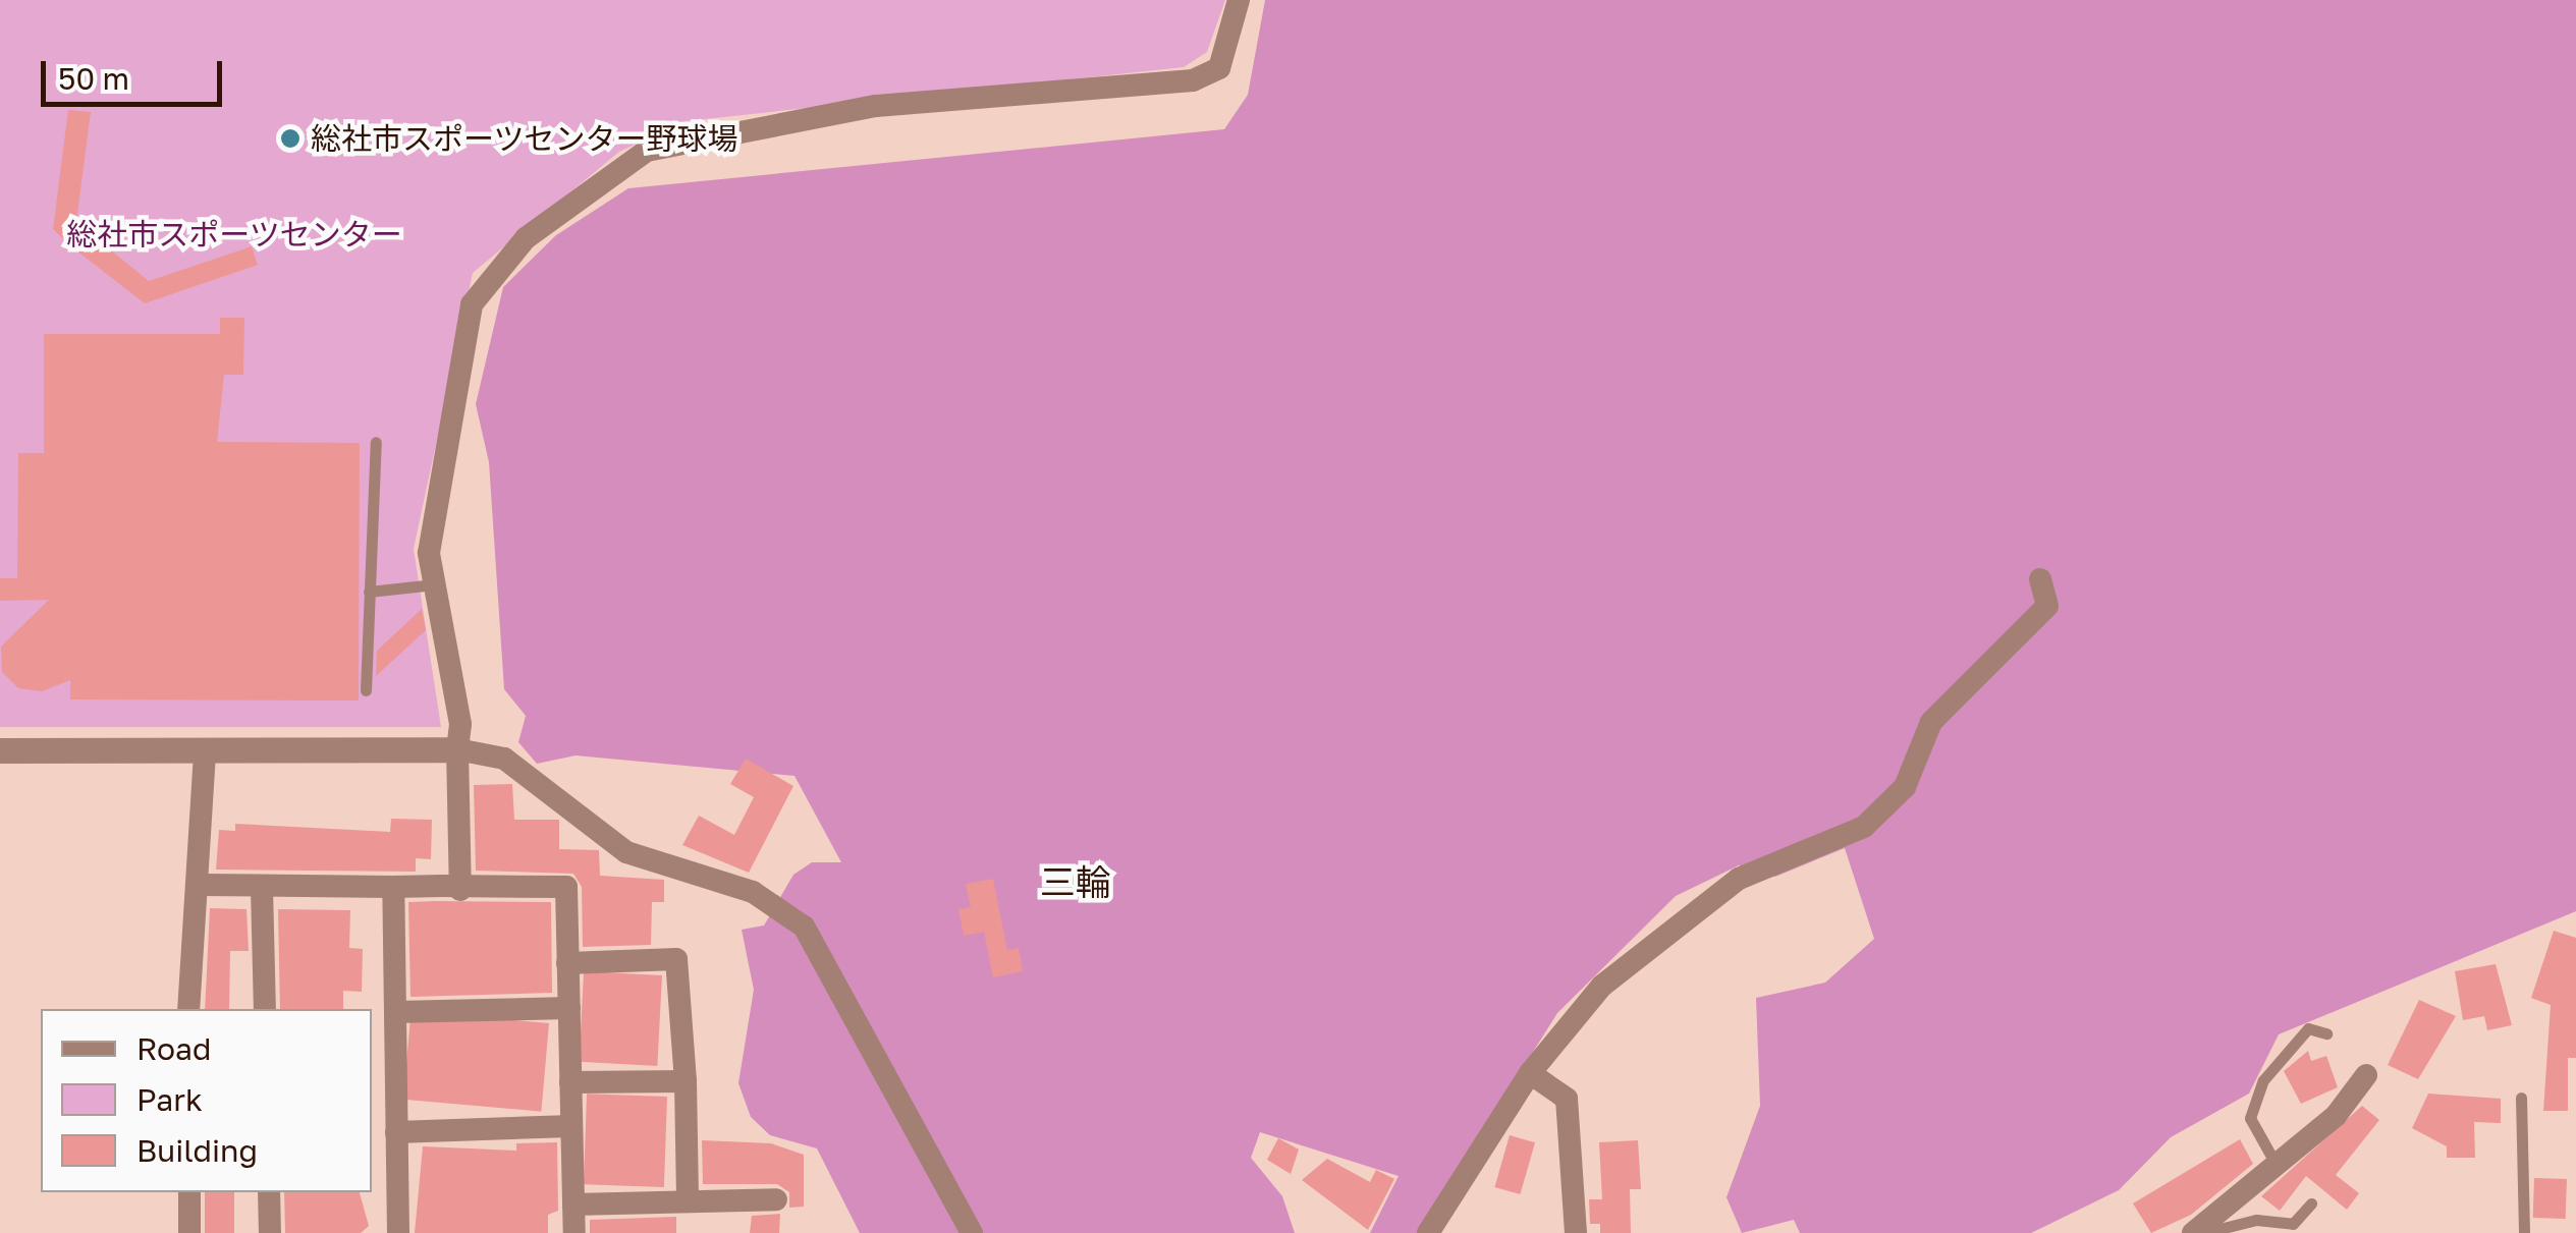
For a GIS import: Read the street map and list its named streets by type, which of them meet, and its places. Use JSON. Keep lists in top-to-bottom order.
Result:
{
  "districts": ["三輪"],
  "parks": ["総社市スポーツセンター"],
  "places": ["総社市スポーツセンター野球場"],
  "legend": ["Road", "Park", "Building"],
  "scale_bar": "50 m"
}
